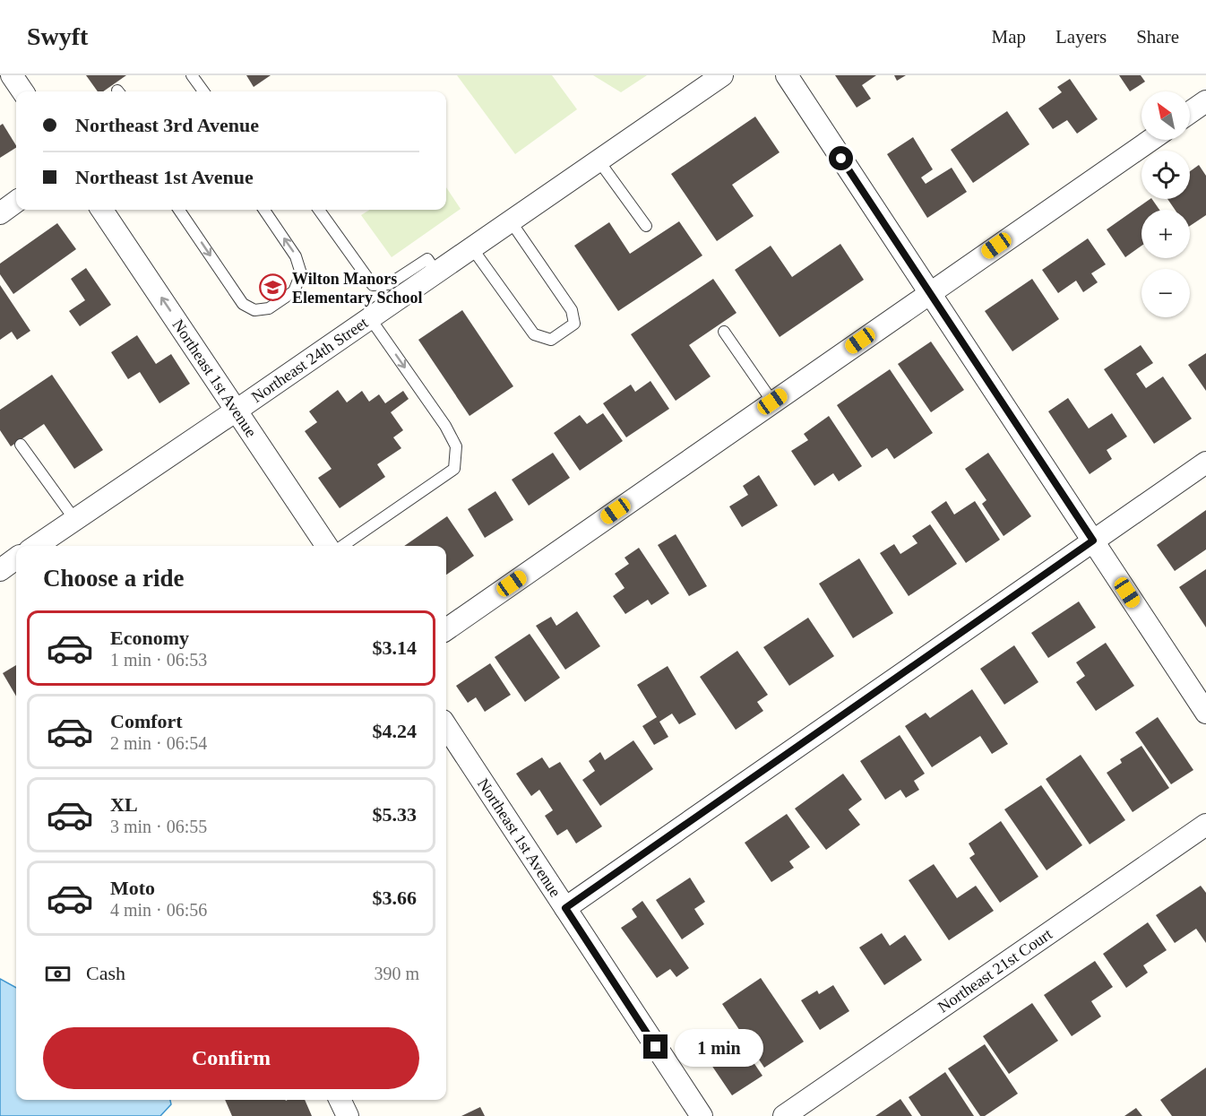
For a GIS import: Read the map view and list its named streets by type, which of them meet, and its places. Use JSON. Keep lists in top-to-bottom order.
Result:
{
  "streets": {
    "street": ["Northeast 24th Street", "Northeast 1st Avenue", "Northeast 21st Court"]
  },
  "crossings": [
    ["Northeast 24th Street", "Northeast 1st Avenue"]
  ],
  "places": {
    "school or university": ["Wilton Manors Elementary School"]
  },
  "north": "top left",
  "page": {
    "header": "Swyft",
    "nav": ["Map", "Layers", "Share"],
    "map_buttons": ["+", "−"],
    "banner": ["Northeast 3rd Avenue", "Northeast 1st Avenue"],
    "heading": "Choose a ride",
    "list": [
      {
        "name": "Economy",
        "note": "1 min · 06:53",
        "value": "$3.14"
      },
      {
        "name": "Comfort",
        "note": "2 min · 06:54",
        "value": "$4.24"
      },
      {
        "name": "XL",
        "note": "3 min · 06:55",
        "value": "$5.33"
      },
      {
        "name": "Moto",
        "note": "4 min · 06:56",
        "value": "$3.66"
      }
    ],
    "pay": ["Cash", "390 m"],
    "buttons": "Confirm",
    "bubble": "1 min"
  }
}
